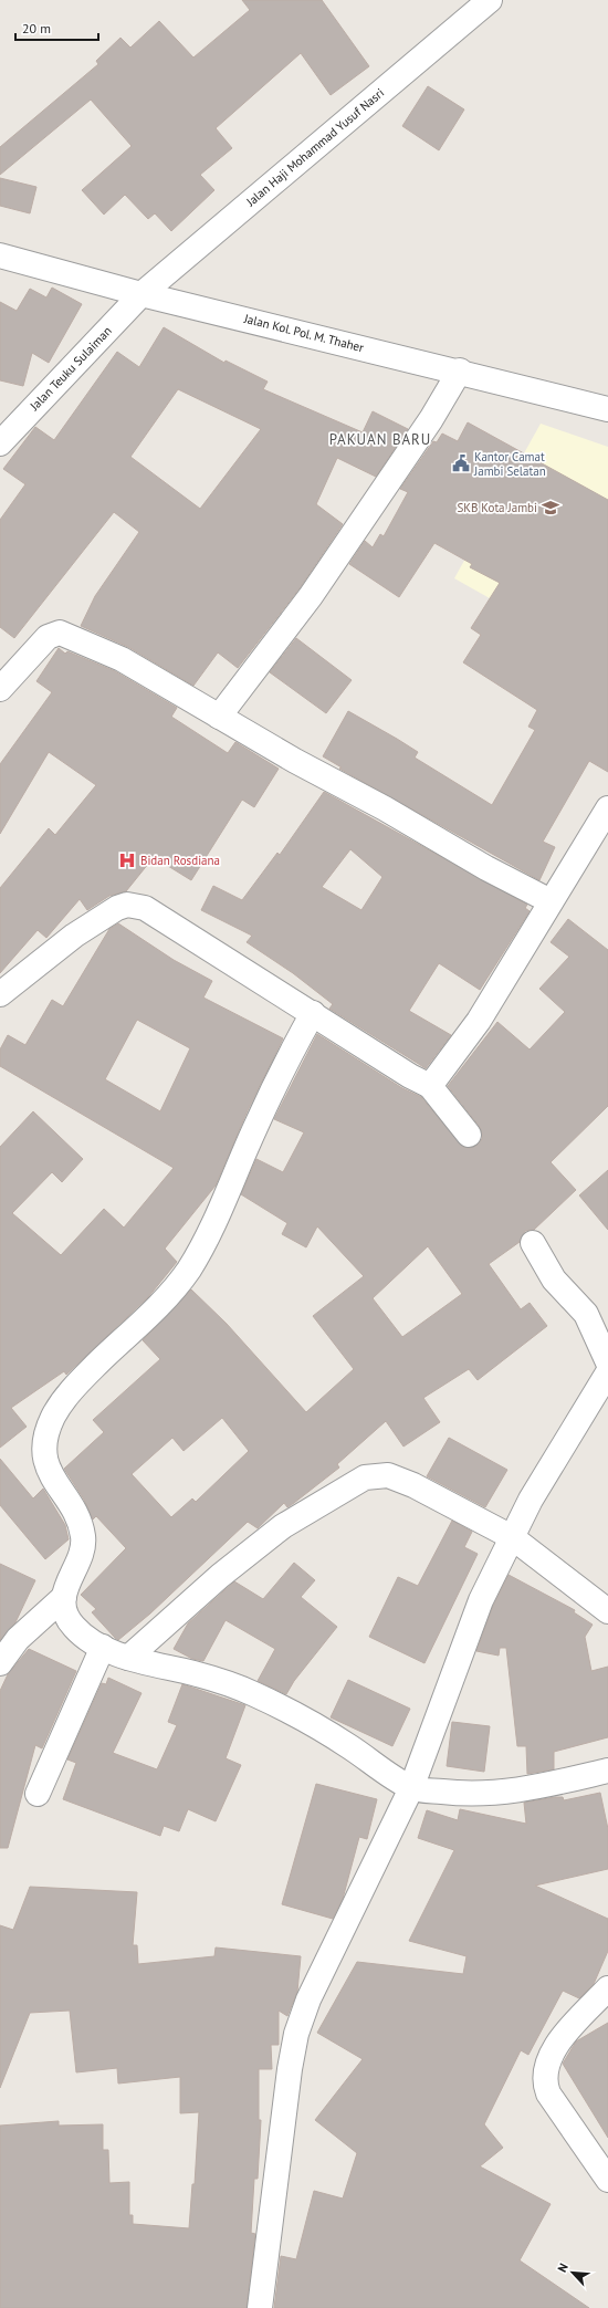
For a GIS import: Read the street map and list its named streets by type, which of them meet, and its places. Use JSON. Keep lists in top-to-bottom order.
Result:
{
  "streets": {
    "street": ["Jalan Haji Mohammad Yusuf Nasri", "Jalan Kol. Pol. M. Thaher", "Jalan Teuku Sulaiman"]
  },
  "crossings": [
    ["Jalan Haji Mohammad Yusuf Nasri", "Jalan Kol. Pol. M. Thaher"],
    ["Jalan Haji Mohammad Yusuf Nasri", "Jalan Teuku Sulaiman"],
    ["Jalan Kol. Pol. M. Thaher", "Jalan Teuku Sulaiman"]
  ],
  "districts": ["PAKUAN BARU"],
  "places": {
    "public building": ["Kantor Camat Jambi Selatan"],
    "school or university": ["SKB Kota Jambi"],
    "hospital": ["Bidan Rosdiana"]
  },
  "scale_bar": "20 m",
  "north": "top left"
}
